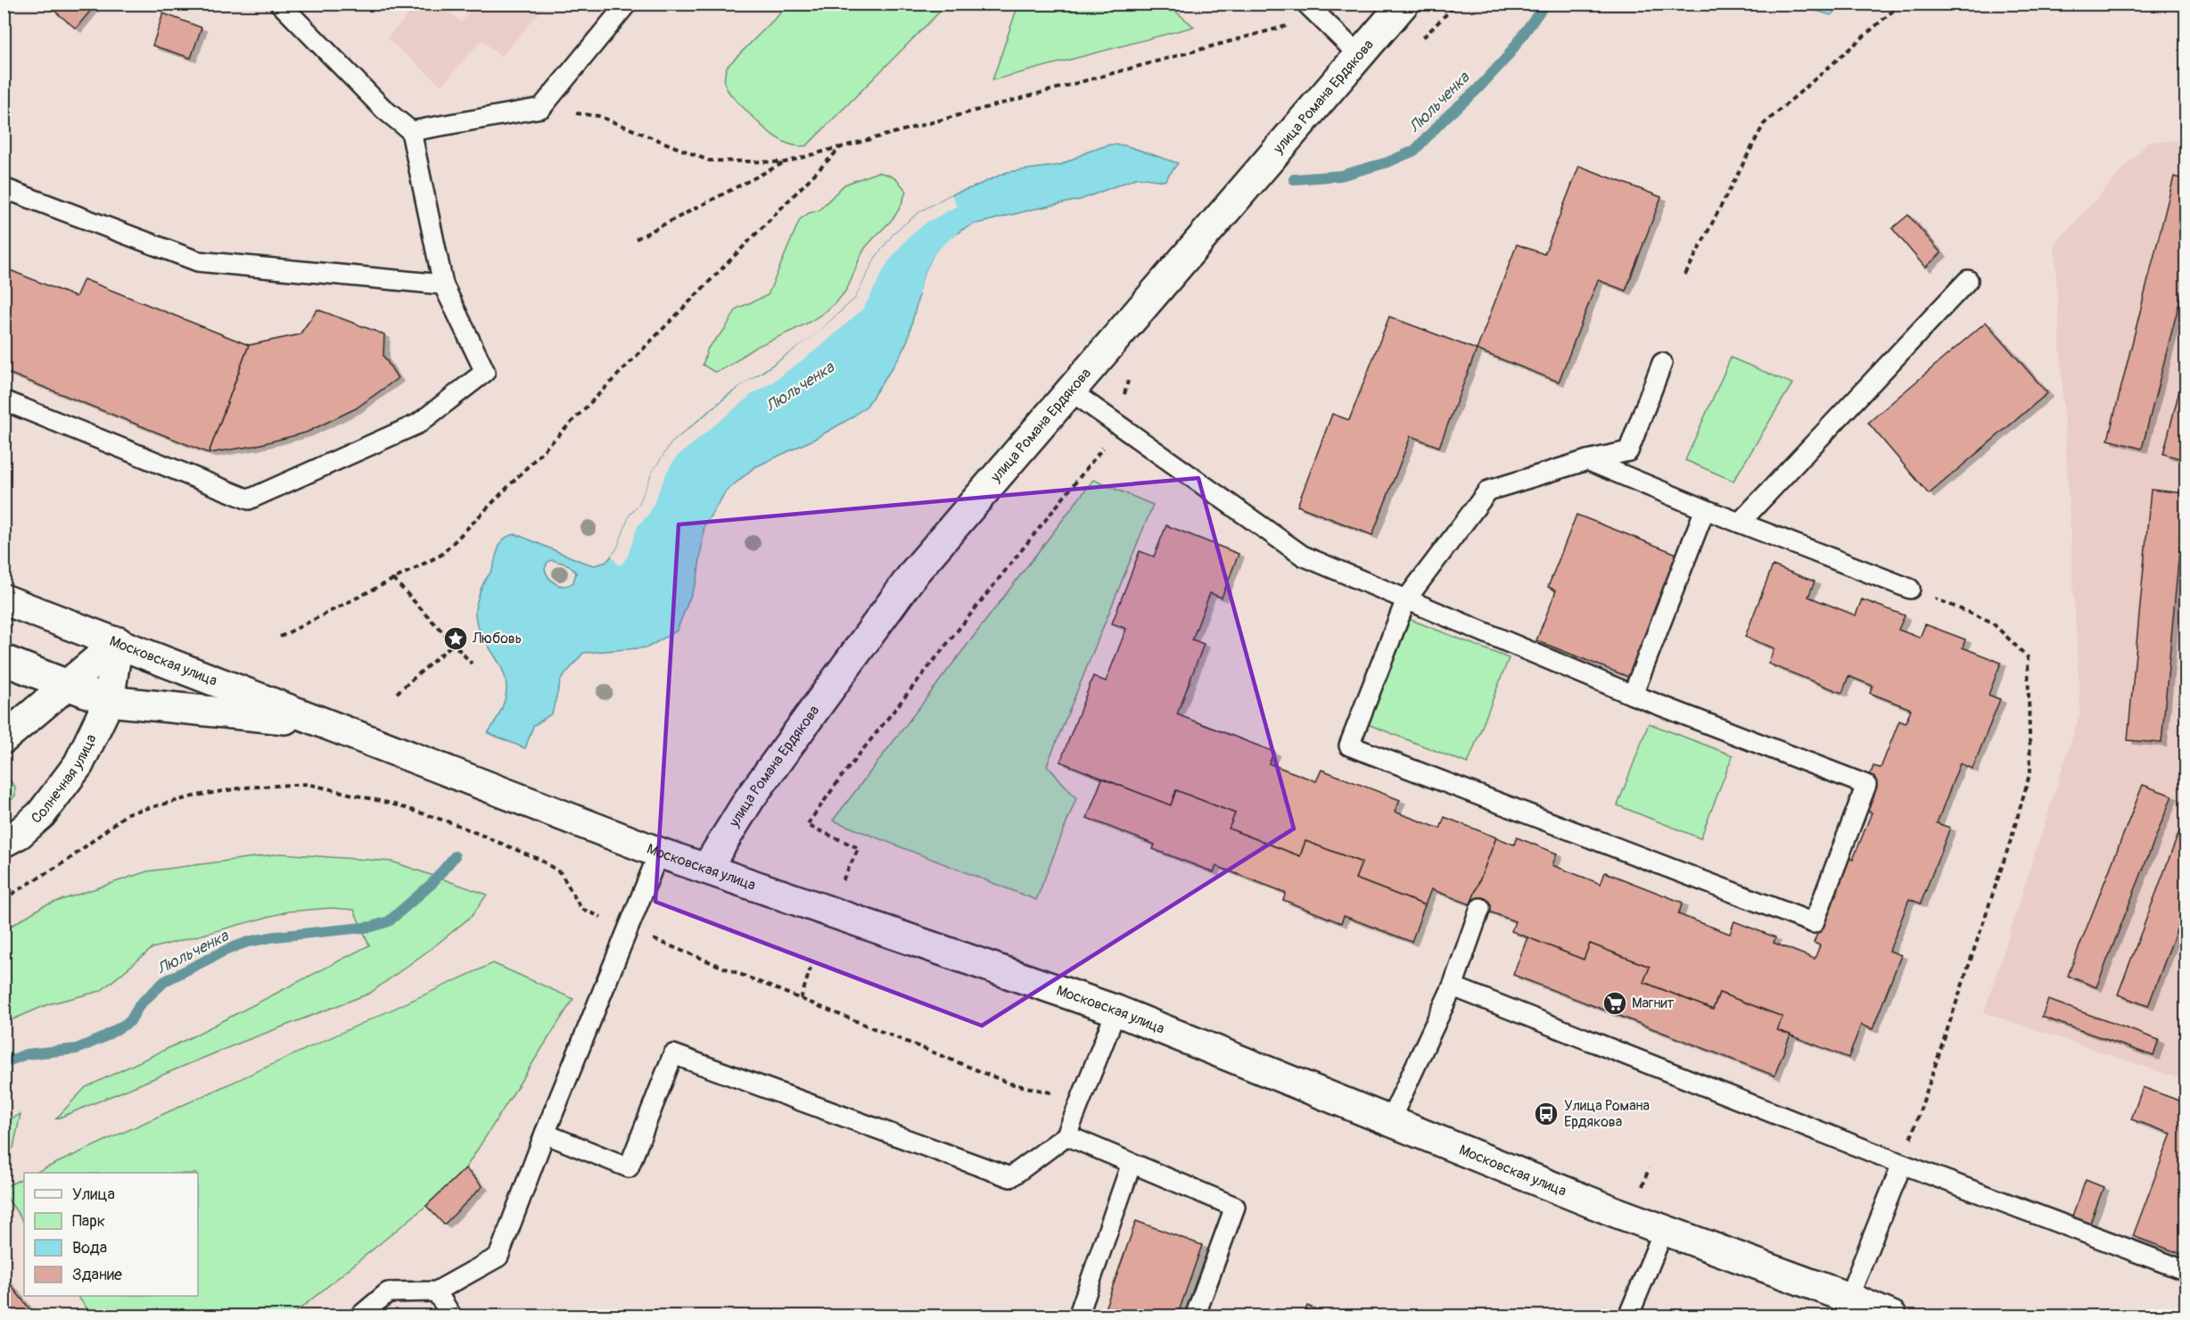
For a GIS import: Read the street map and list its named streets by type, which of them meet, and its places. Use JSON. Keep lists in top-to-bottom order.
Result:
{
  "streets": {
    "main road": ["улица Романа Ердякова", "Московская улица", "Солнечная улица"]
  },
  "crossings": [
    ["улица Романа Ердякова", "Московская улица"],
    ["Московская улица", "Солнечная улица"]
  ],
  "water": ["Люльченка"],
  "places": {
    "place": ["Любовь"],
    "supermarket": ["Магнит"],
    "bus stop": ["Улица Романа Ердякова"]
  },
  "legend": [
    "Улица",
    "Парк",
    "Вода",
    "Здание"
  ]
}
